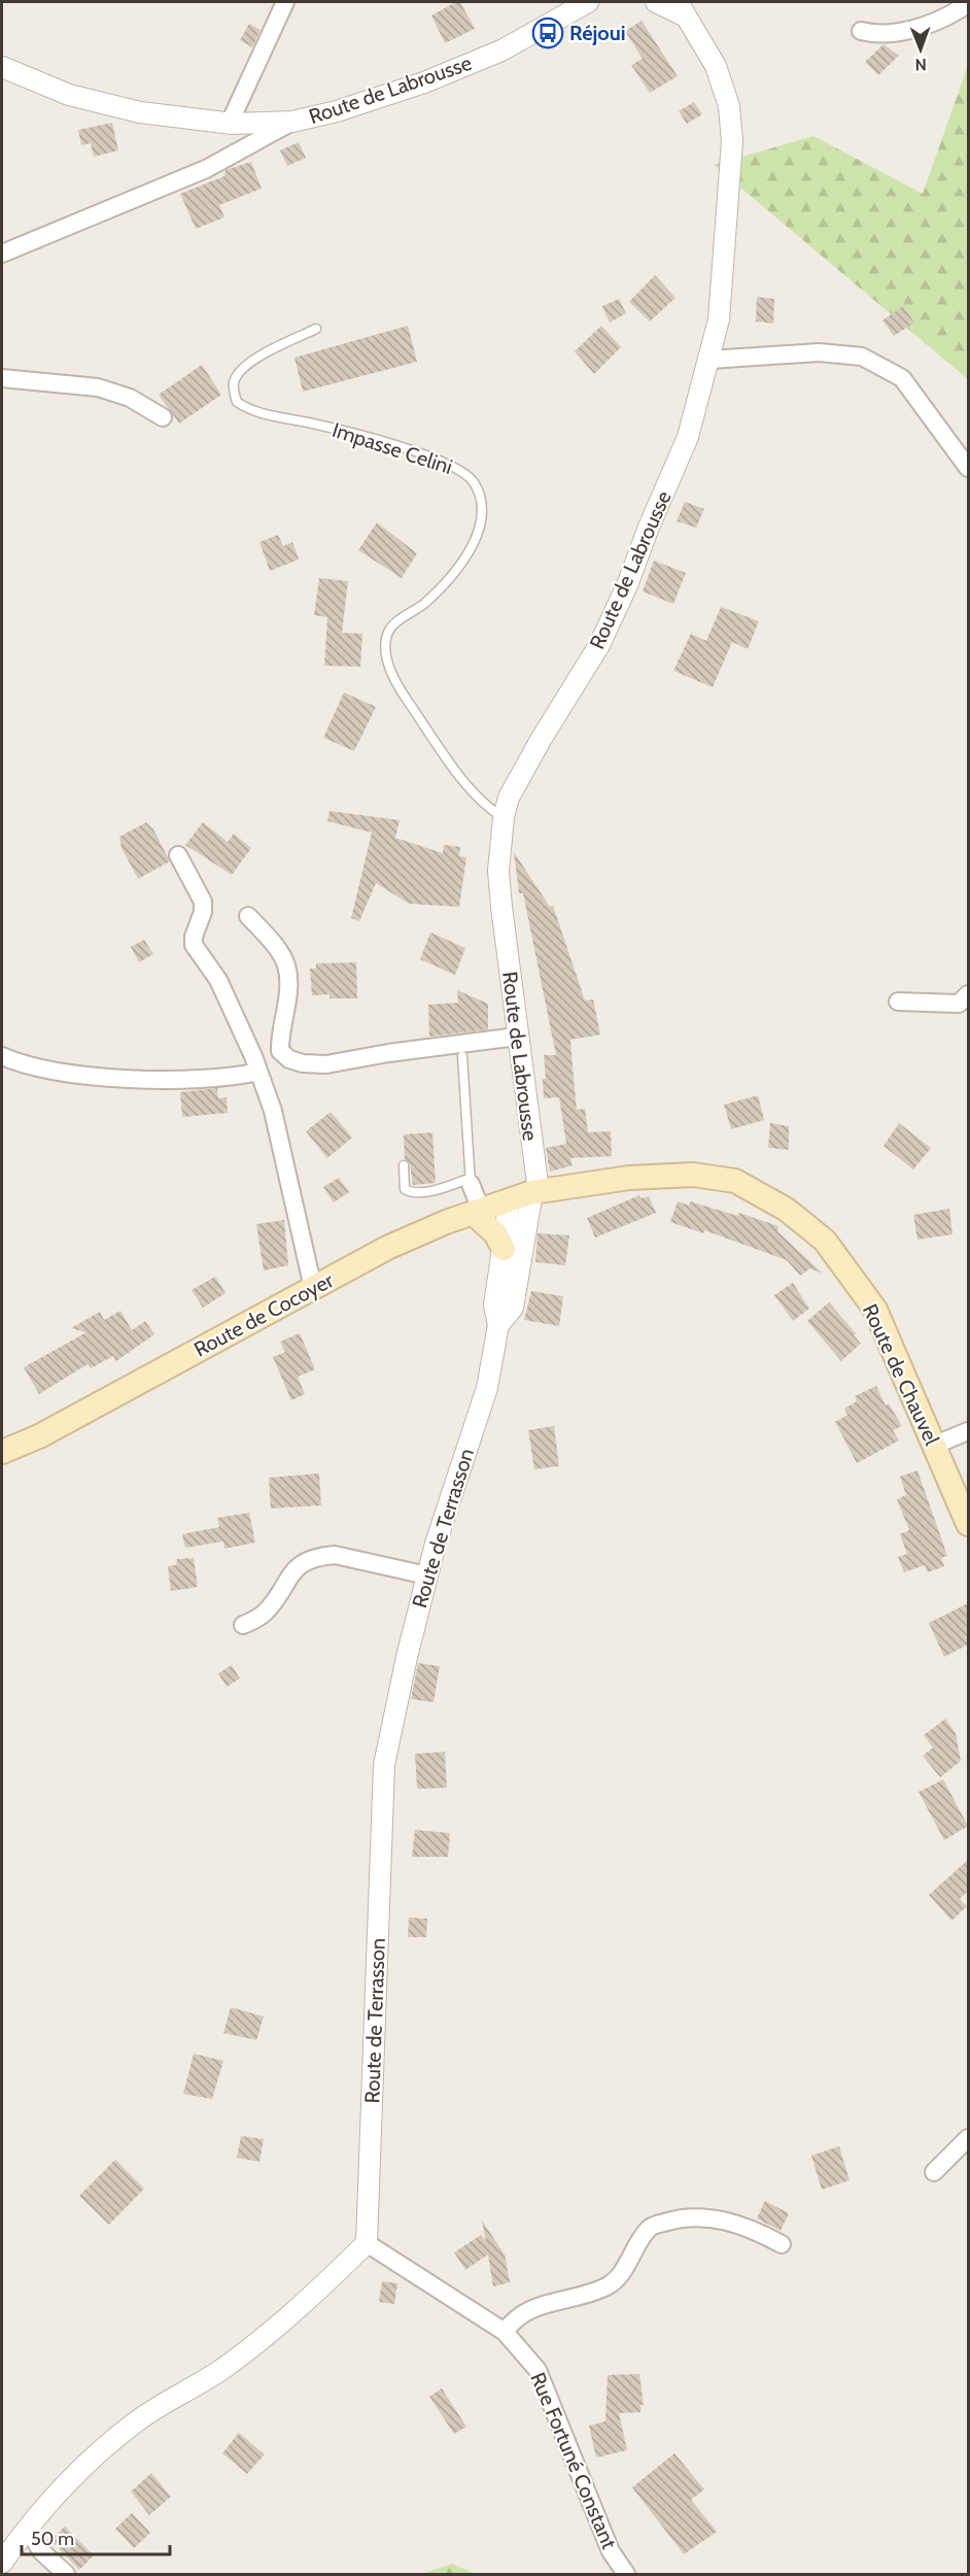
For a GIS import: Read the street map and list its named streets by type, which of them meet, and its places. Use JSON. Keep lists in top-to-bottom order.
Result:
{
  "streets": {
    "main road": ["Route de Cocoyer", "Route de Chauvel"],
    "street": ["Route de Labrousse", "Route de Terrasson", "Rue Fortuné Constant"],
    "lane": ["Impasse Celini"]
  },
  "crossings": [
    ["Route de Labrousse", "Impasse Celini"],
    ["Route de Labrousse", "Route de Cocoyer"],
    ["Route de Labrousse", "Route de Chauvel"],
    ["Route de Labrousse", "Route de Terrasson"],
    ["Route de Cocoyer", "Route de Chauvel"],
    ["Route de Cocoyer", "Route de Terrasson"],
    ["Route de Chauvel", "Route de Terrasson"],
    ["Route de Terrasson", "Rue Fortuné Constant"]
  ],
  "places": {
    "bus stop": ["Réjoui"]
  },
  "scale_bar": "50 m",
  "north": "bottom"
}
